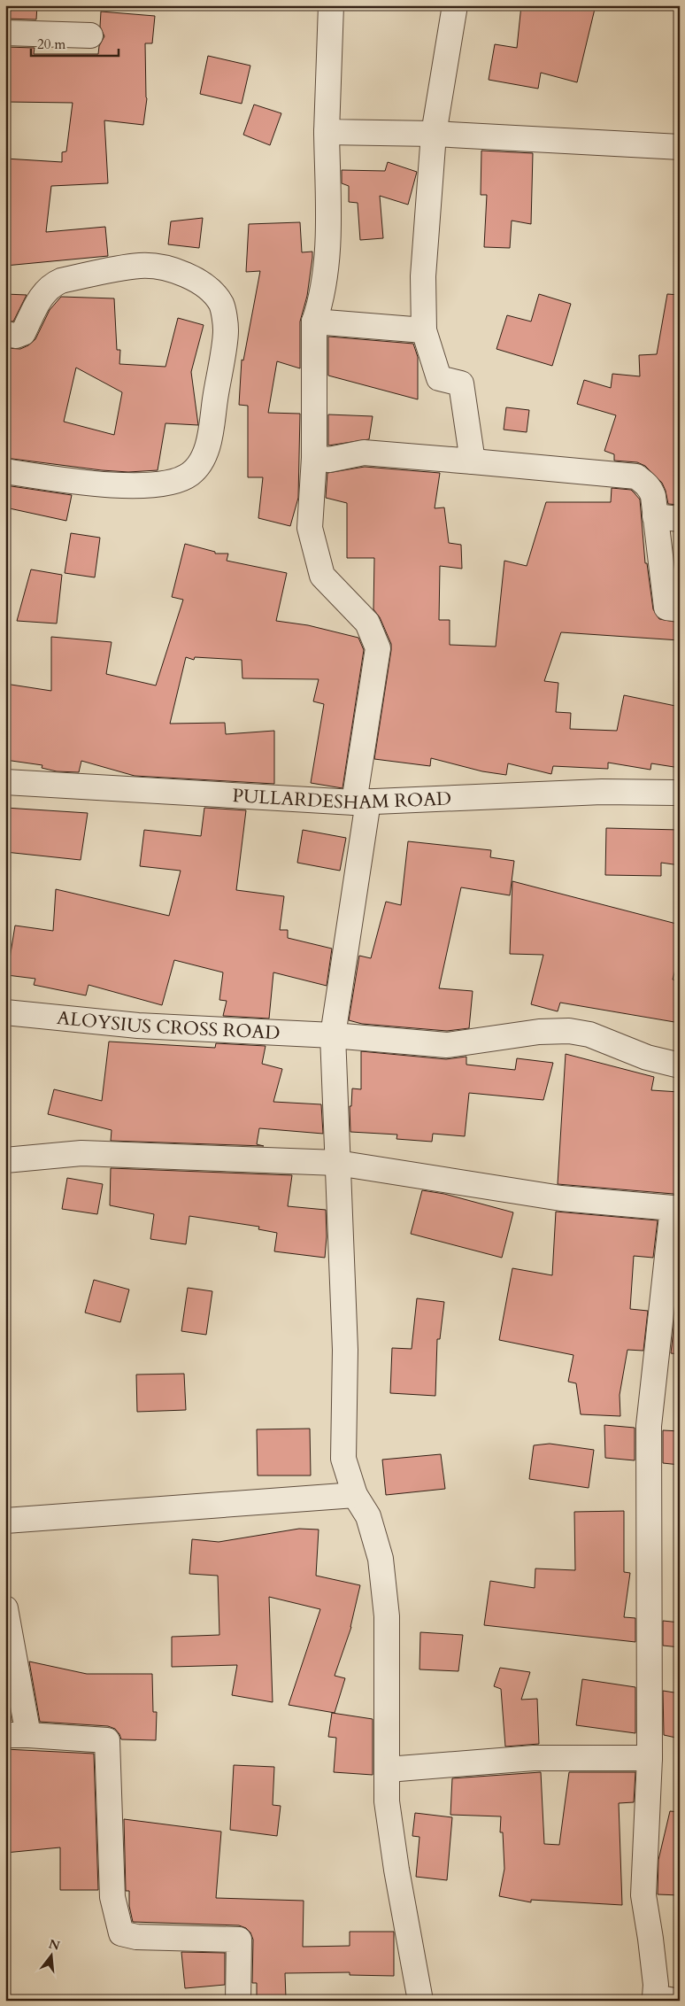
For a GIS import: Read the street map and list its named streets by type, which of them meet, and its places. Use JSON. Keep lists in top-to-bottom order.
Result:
{
  "streets": {
    "street": ["PULLARDESHAM ROAD", "ALOYSIUS CROSS ROAD"]
  },
  "scale_bar": "20 m",
  "north": "top"
}
